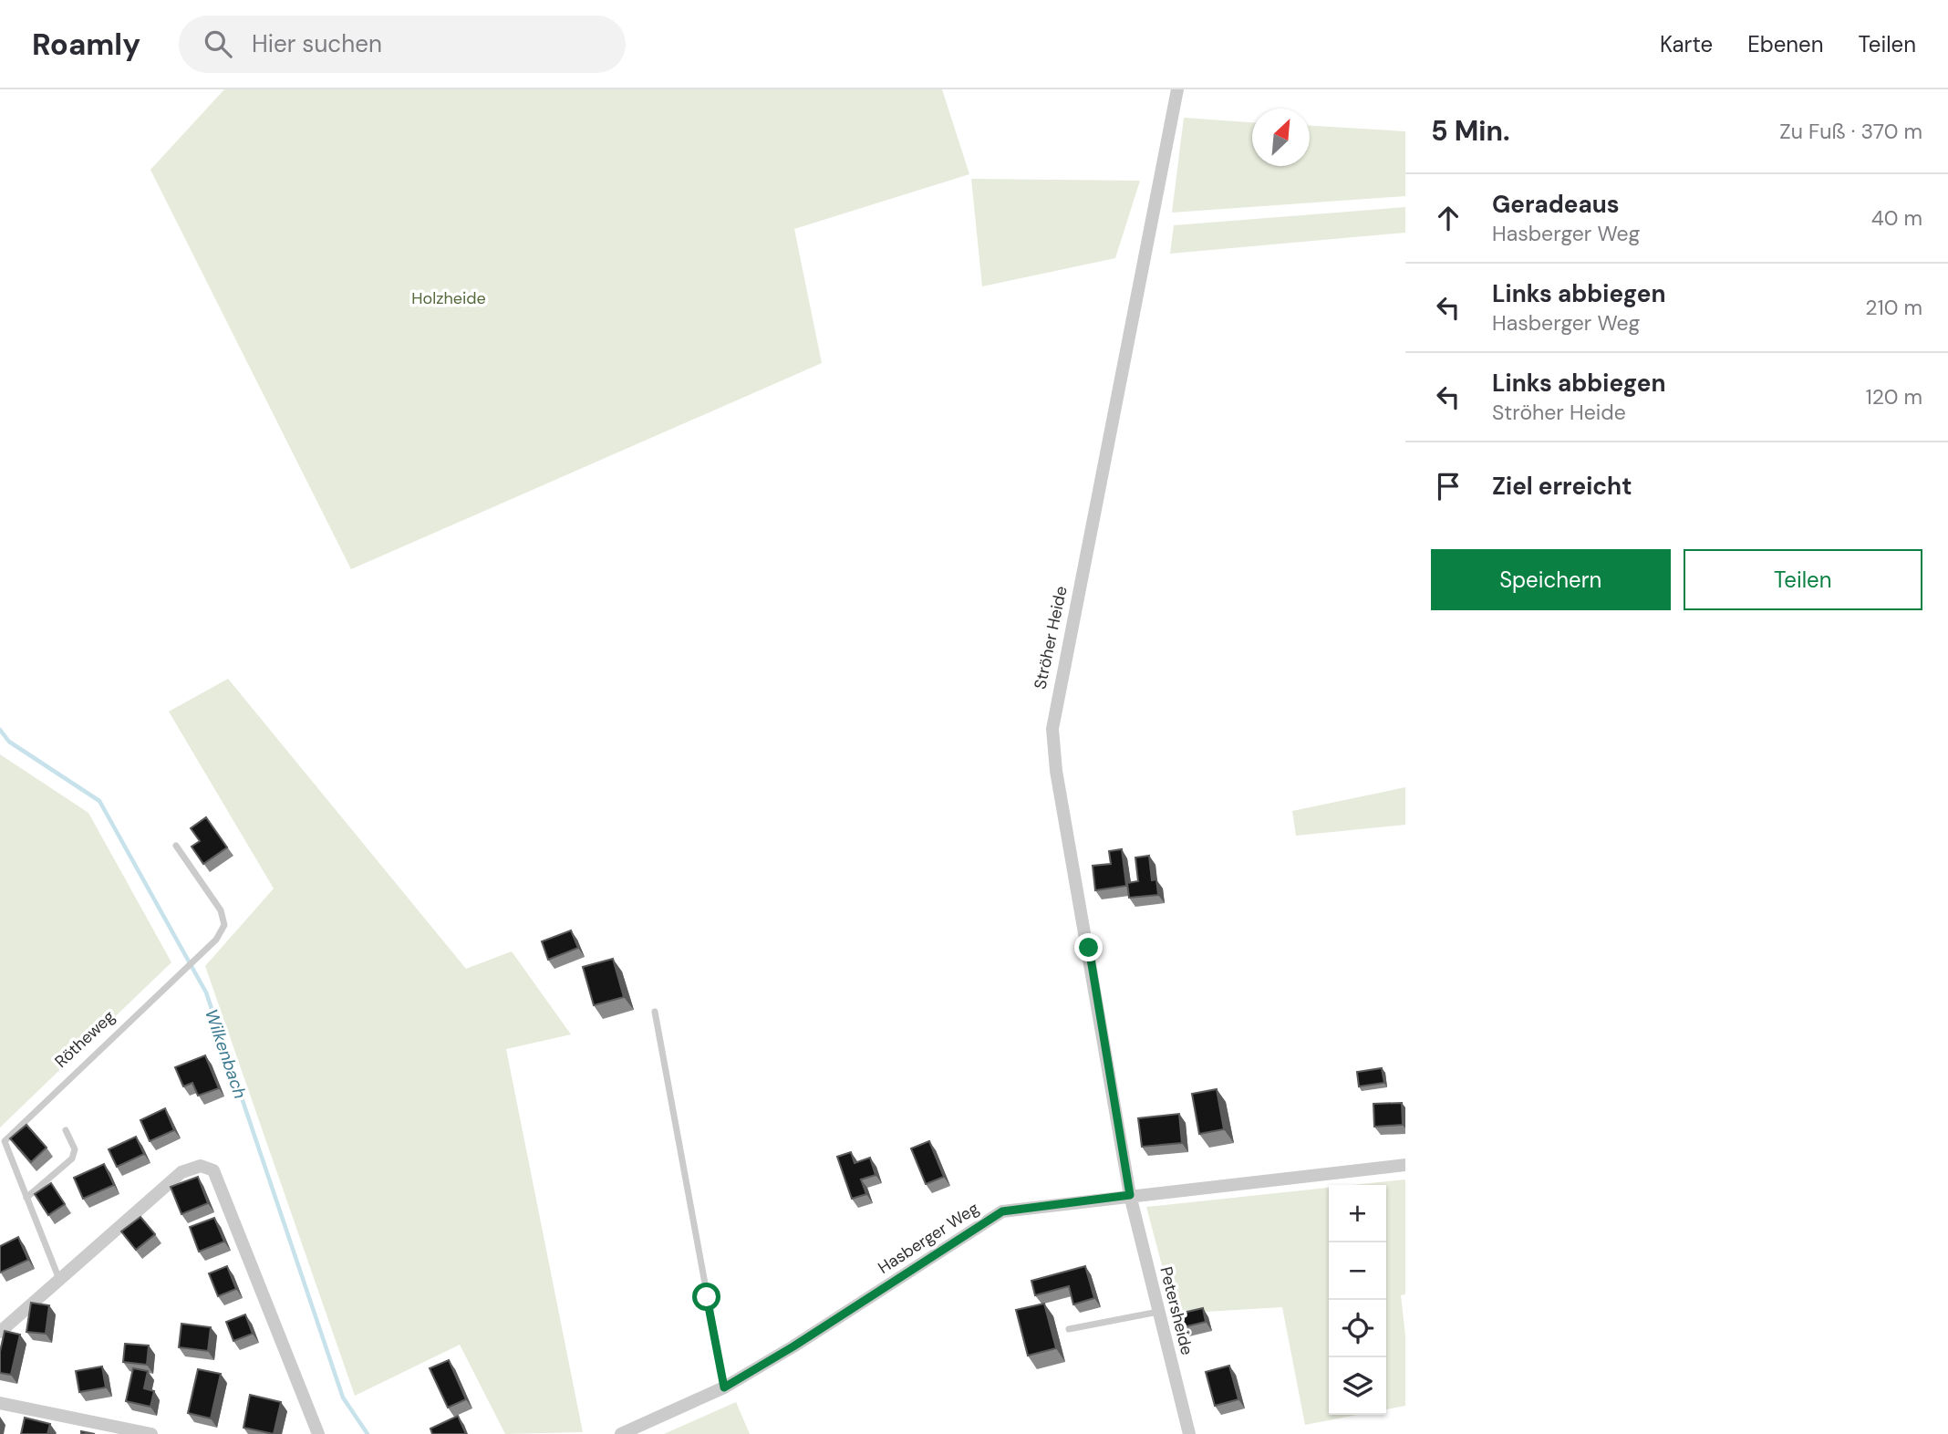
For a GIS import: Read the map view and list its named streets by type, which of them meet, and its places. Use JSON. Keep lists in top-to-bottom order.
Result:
{
  "streets": {
    "street": ["Ströher Heide", "Hasberger Weg", "Petersheide"],
    "lane": ["Rötheweg"]
  },
  "crossings": [
    ["Ströher Heide", "Hasberger Weg"],
    ["Ströher Heide", "Petersheide"],
    ["Hasberger Weg", "Petersheide"]
  ],
  "water": ["Wilkenbach"],
  "parks": ["Holzheide"],
  "north": "top right",
  "page": {
    "header": "Roamly",
    "search": "Hier suchen",
    "nav": ["Karte", "Ebenen", "Teilen"],
    "heading": ["5 Min.", "Zu Fuß · 370 m"],
    "list": [
      ["Geradeaus", "Hasberger Weg", "40 m"],
      ["Links abbiegen", "Hasberger Weg", "210 m"],
      ["Links abbiegen", "Ströher Heide", "120 m"],
      "Ziel erreicht"
    ],
    "buttons": ["Speichern", "Teilen"],
    "map_buttons": ["+", "−"]
  }
}
